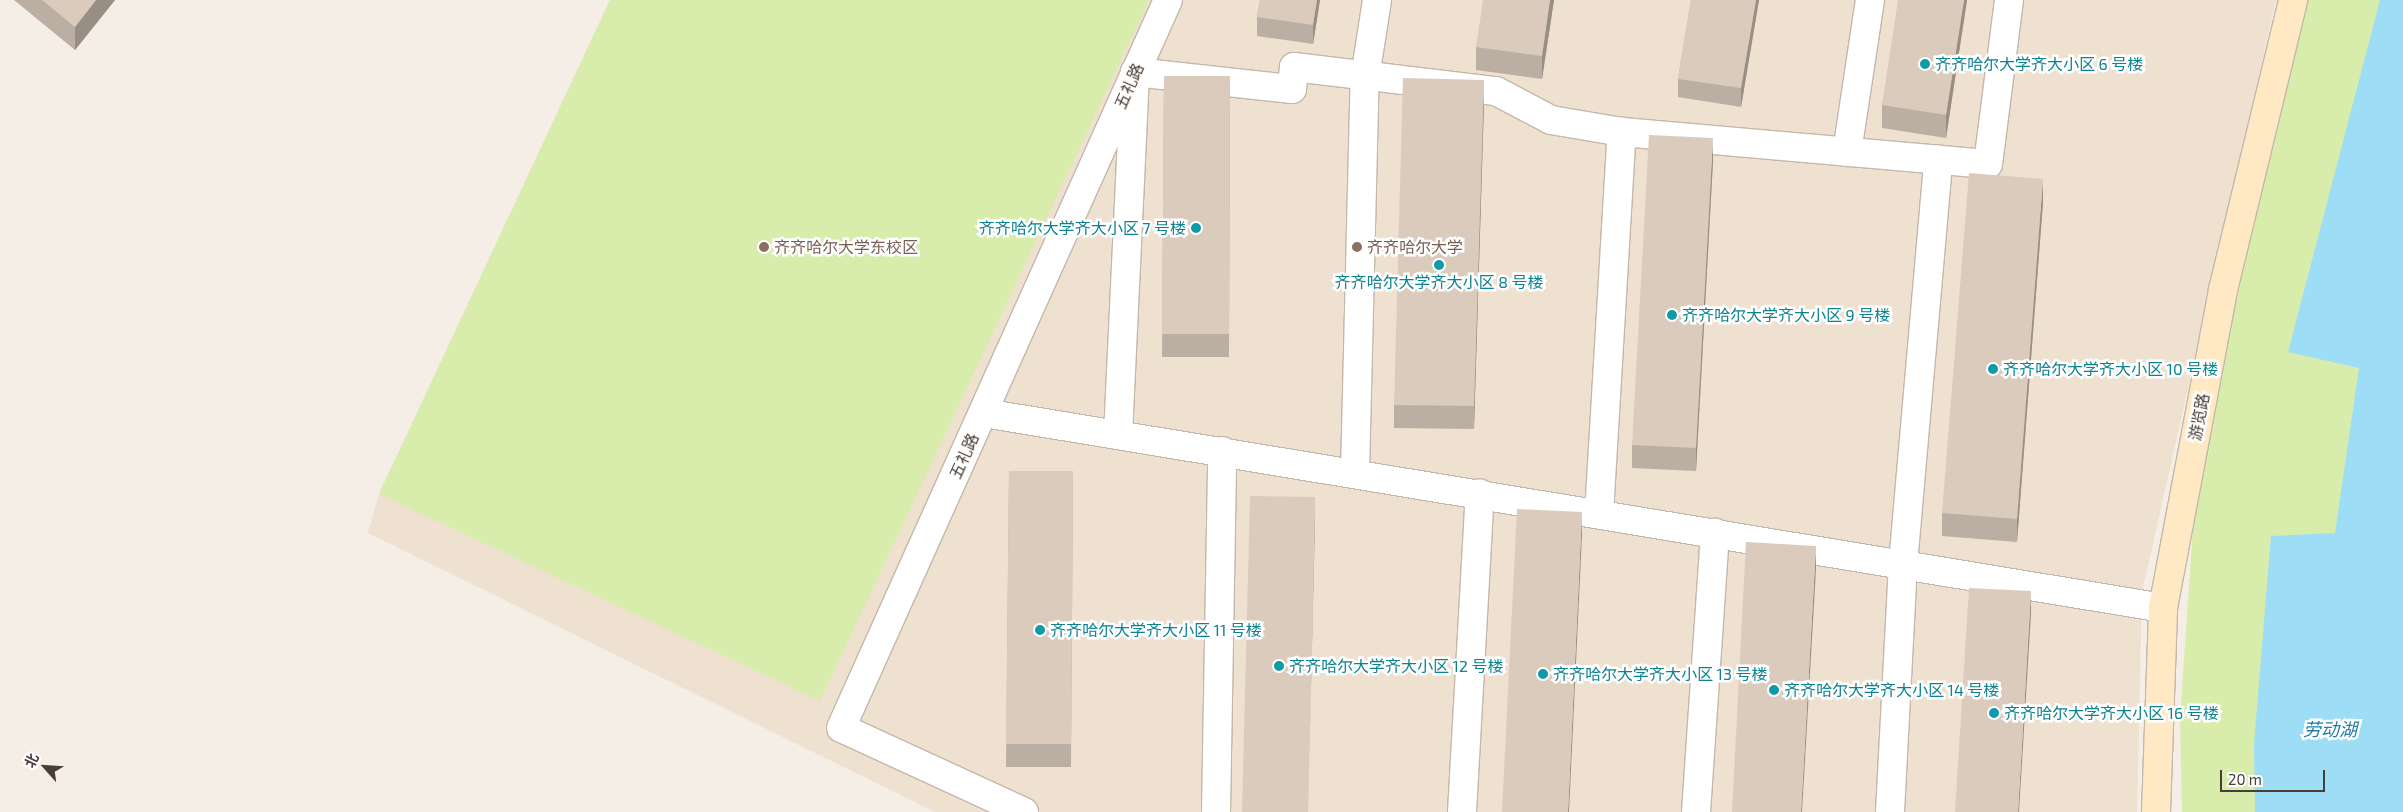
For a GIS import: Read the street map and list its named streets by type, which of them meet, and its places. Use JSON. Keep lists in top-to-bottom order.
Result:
{
  "streets": {
    "street": ["五礼路", "游览路"]
  },
  "water": ["劳动湖"],
  "places": [
    "齐齐哈尔大学齐大小区 6 号楼",
    "齐齐哈尔大学齐大小区 7 号楼",
    "齐齐哈尔大学东校区",
    "齐齐哈尔大学",
    "齐齐哈尔大学齐大小区 8 号楼",
    "齐齐哈尔大学齐大小区 9 号楼",
    "齐齐哈尔大学齐大小区 10 号楼",
    "齐齐哈尔大学齐大小区 11 号楼",
    "齐齐哈尔大学齐大小区 12 号楼",
    "齐齐哈尔大学齐大小区 13 号楼",
    "齐齐哈尔大学齐大小区 14 号楼",
    "齐齐哈尔大学齐大小区 16 号楼"
  ],
  "scale_bar": "20 m",
  "north": "top left"
}
